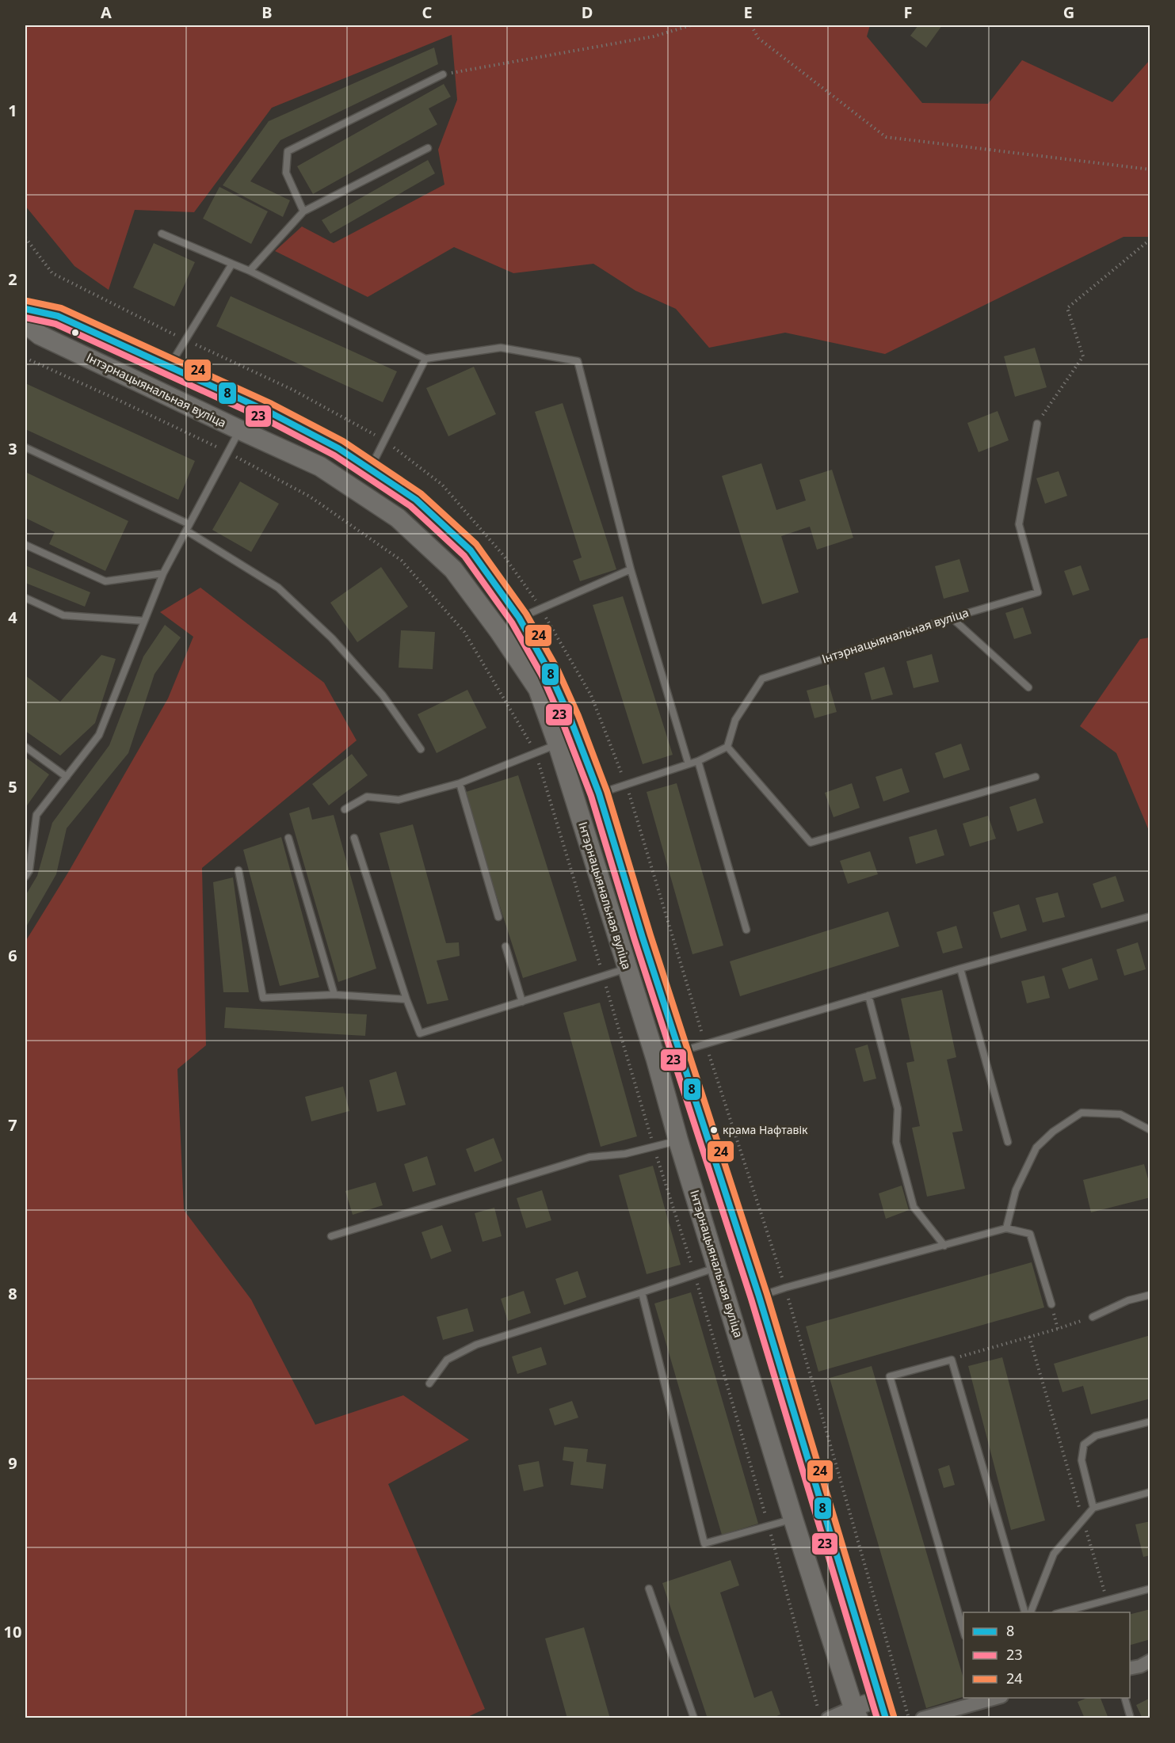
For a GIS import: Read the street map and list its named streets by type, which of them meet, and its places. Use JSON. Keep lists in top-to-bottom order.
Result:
{
  "streets": {
    "main road": ["Інтэрнацыянальная вуліца"]
  },
  "places": ["крама Нафтавік"],
  "lines": ["transit line 24", "transit line 8", "transit line 23"],
  "legend": ["8", "23", "24"],
  "grid": {
    "columns": [
      "A",
      "B",
      "C",
      "D",
      "E",
      "F",
      "G"
    ],
    "rows": [
      "1",
      "2",
      "3",
      "4",
      "5",
      "6",
      "7",
      "8",
      "9",
      "10"
    ]
  }
}
